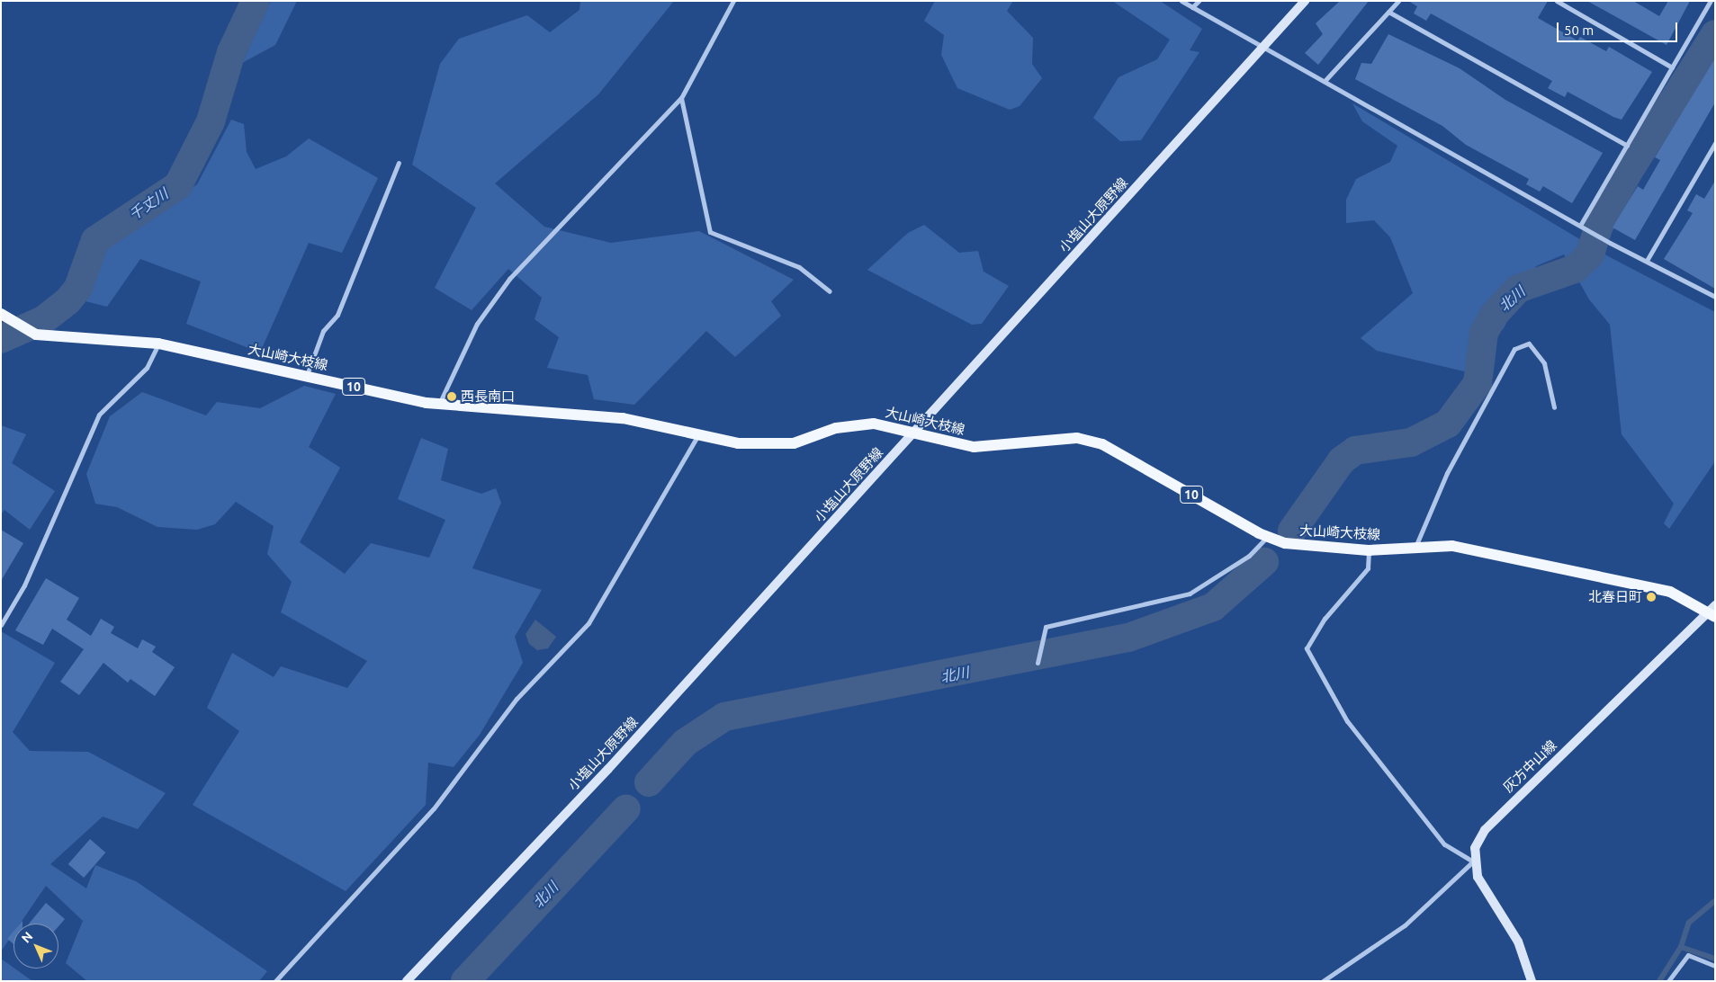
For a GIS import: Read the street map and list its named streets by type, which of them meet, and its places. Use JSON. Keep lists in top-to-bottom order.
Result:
{
  "streets": {
    "main road": [
      "小塩山大原野線",
      "大山崎大枝線",
      "10",
      "灰方中山線"
    ]
  },
  "crossings": [
    ["小塩山大原野線", "大山崎大枝線"],
    ["大山崎大枝線", "灰方中山線"]
  ],
  "water": ["千丈川", "北川"],
  "places": ["西長南口", "北春日町"],
  "scale_bar": "50 m",
  "north": "top left"
}
